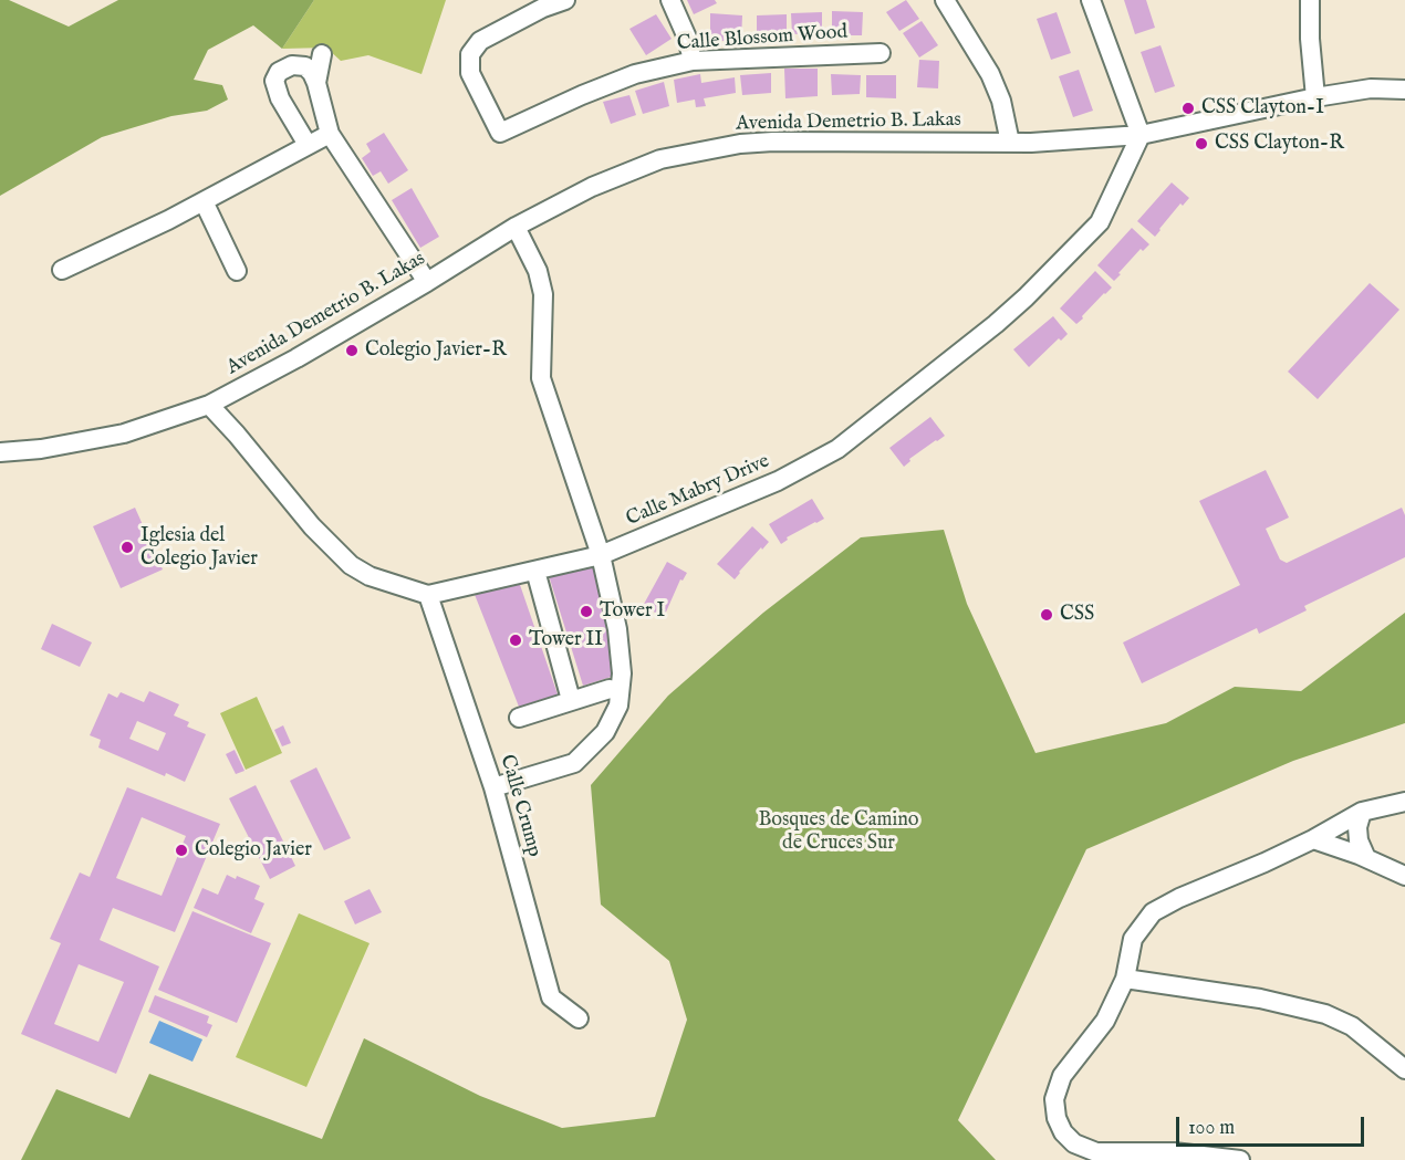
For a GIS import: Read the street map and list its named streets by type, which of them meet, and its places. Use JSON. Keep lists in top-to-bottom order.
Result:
{
  "streets": {
    "street": [
      "Calle Blossom Wood",
      "Avenida Demetrio B. Lakas",
      "Calle Mabry Drive",
      "Calle Crump"
    ]
  },
  "crossings": [
    ["Avenida Demetrio B. Lakas", "Calle Mabry Drive"],
    ["Calle Mabry Drive", "Calle Crump"]
  ],
  "parks": ["Bosques de Camino de Cruces Sur"],
  "places": [
    "CSS Clayton-I",
    "CSS Clayton-R",
    "Colegio Javier-R",
    "Iglesia del Colegio Javier",
    "Tower I",
    "CSS",
    "Tower II",
    "Colegio Javier"
  ],
  "scale_bar": "100 m"
}
